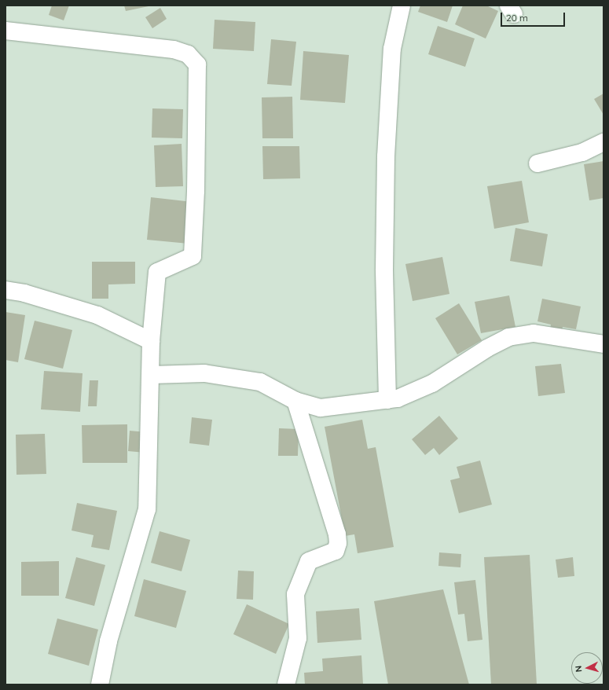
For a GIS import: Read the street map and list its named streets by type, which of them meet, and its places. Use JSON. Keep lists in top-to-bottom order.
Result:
{
  "scale_bar": "20 m",
  "north": "left"
}
